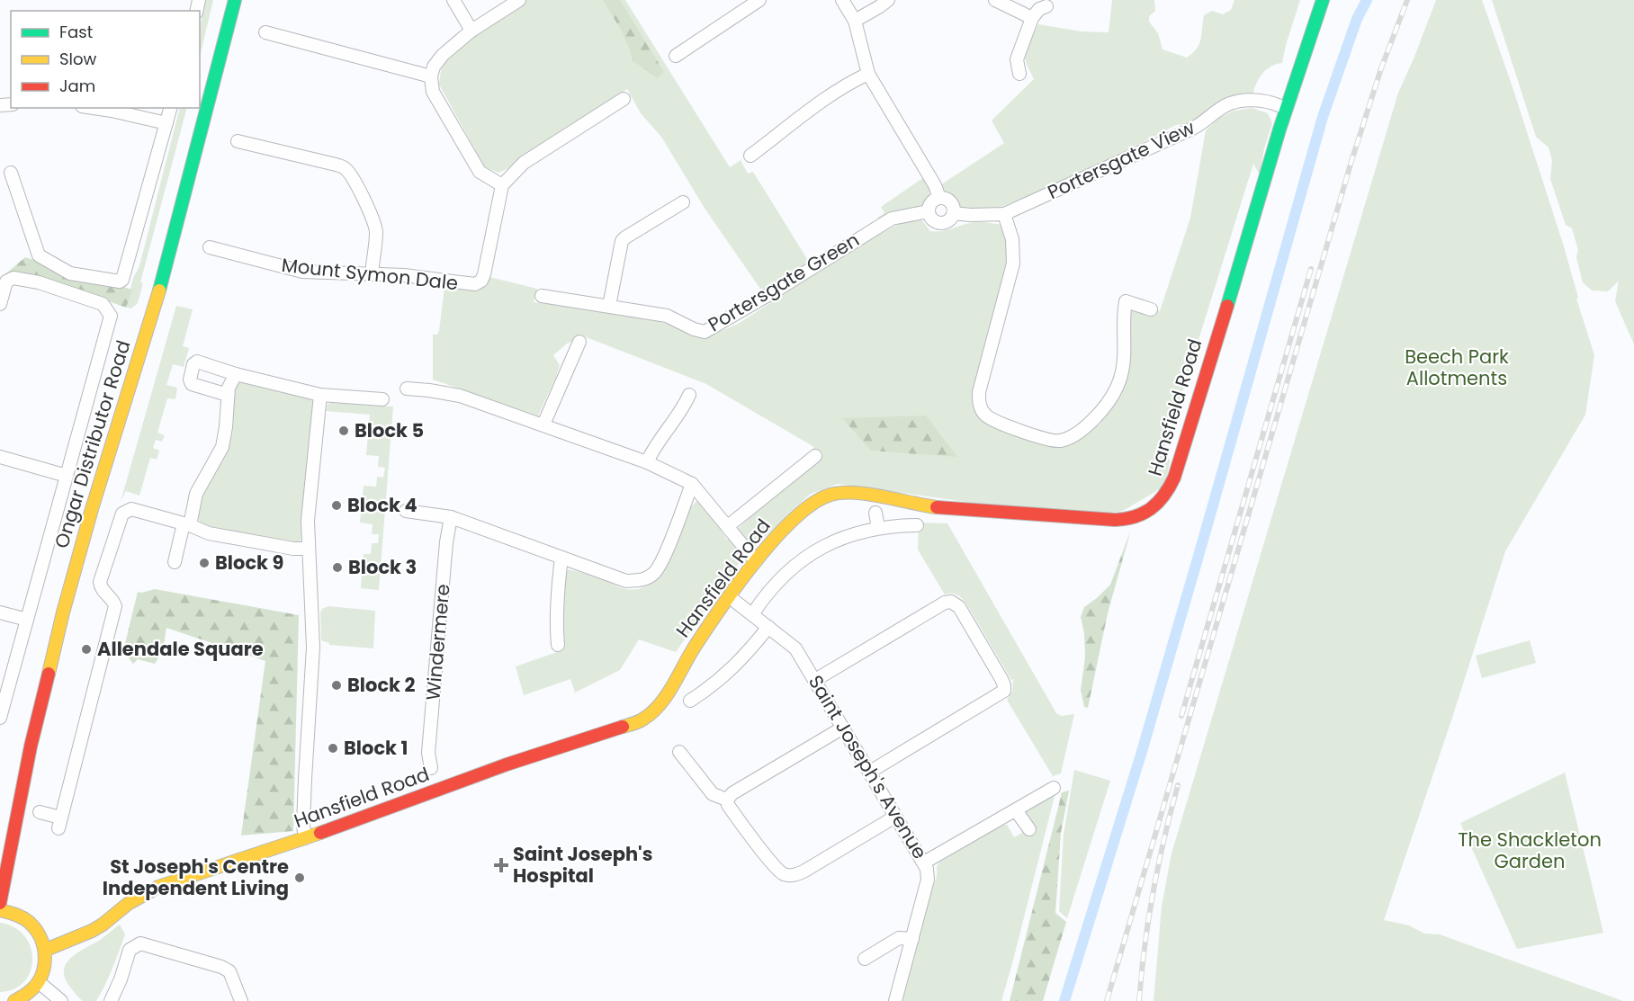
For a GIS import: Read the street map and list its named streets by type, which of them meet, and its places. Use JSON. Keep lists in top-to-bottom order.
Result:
{
  "streets": {
    "street": [
      "Portersgate View",
      "Mount Symon Dale",
      "Portersgate Green",
      "Hansfield Road",
      "Ongar Distributor Road",
      "Windermere",
      "Saint Joseph's Avenue"
    ]
  },
  "crossings": [
    ["Portersgate View", "Portersgate Green"],
    ["Portersgate View", "Hansfield Road"],
    ["Hansfield Road", "Saint Joseph's Avenue"]
  ],
  "parks": ["Beech Park Allotments", "The Shackleton Garden"],
  "places": {
    "other": [
      "Block 5",
      "Block 4",
      "Block 9",
      "Block 3",
      "Allendale Square",
      "Block 2",
      "Block 1",
      "St Joseph's Centre Independent Living"
    ],
    "health": ["Saint Joseph's Hospital"]
  },
  "legend": ["Fast", "Slow", "Jam"]
}
